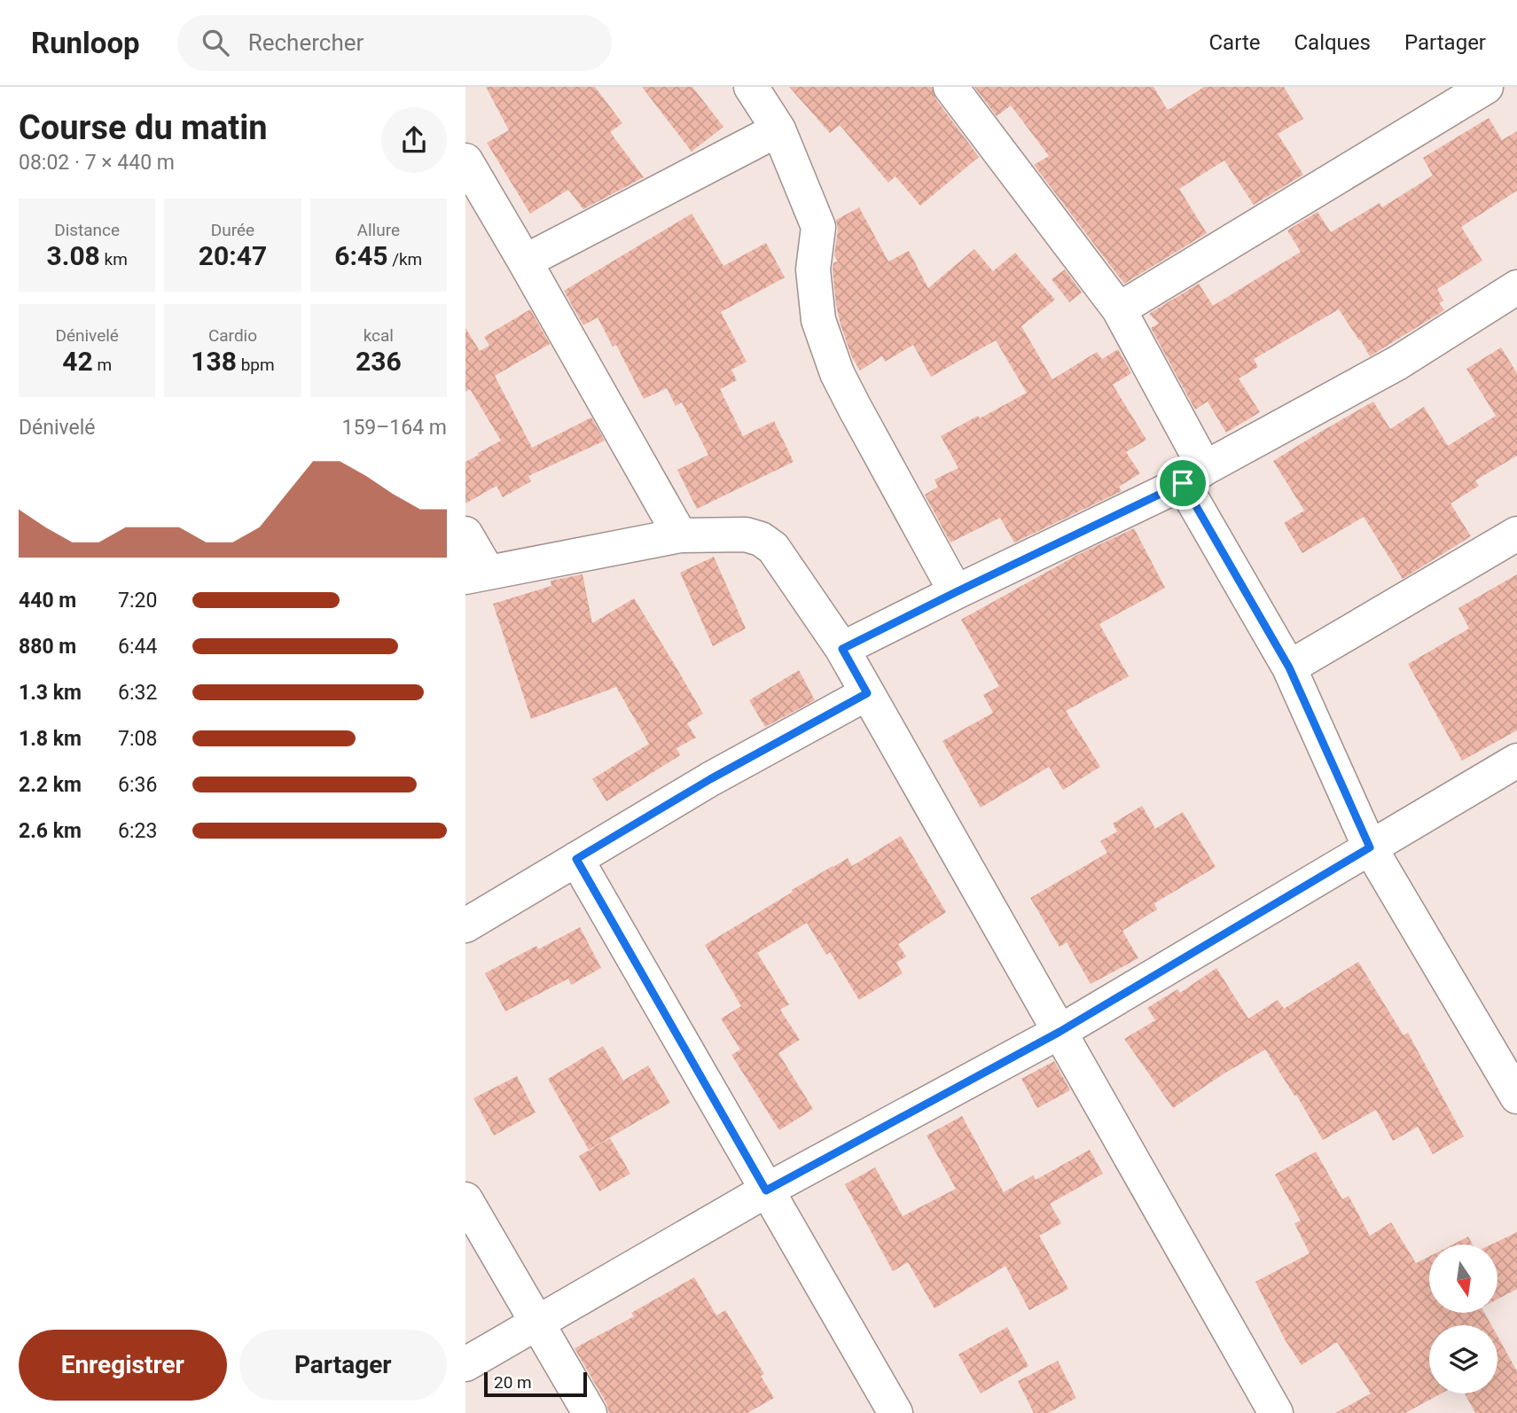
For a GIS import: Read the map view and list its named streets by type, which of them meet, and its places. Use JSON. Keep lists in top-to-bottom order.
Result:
{
  "scale_bar": "20 m",
  "north": "bottom",
  "page": {
    "header": "Runloop",
    "search": "Rechercher",
    "nav": ["Carte", "Calques", "Partager"],
    "heading": ["Course du matin", "08:02 · 7 × 440 m"],
    "stats": [
      ["Distance", "3.08 km"],
      ["Durée", "20:47"],
      ["Allure", "6:45 /km"],
      ["Dénivelé", "42 m"],
      ["Cardio", "138 bpm"],
      ["kcal", "236"]
    ],
    "chart": ["Dénivelé", "159–164 m"],
    "list": [
      {
        "name": "440 m",
        "note": "7:20"
      },
      {
        "name": "880 m",
        "note": "6:44"
      },
      {
        "name": "1.3 km",
        "note": "6:32"
      },
      {
        "name": "1.8 km",
        "note": "7:08"
      },
      {
        "name": "2.2 km",
        "note": "6:36"
      },
      {
        "name": "2.6 km",
        "note": "6:23"
      }
    ],
    "buttons": ["Enregistrer", "Partager"],
    "scale": "20 m"
  }
}
